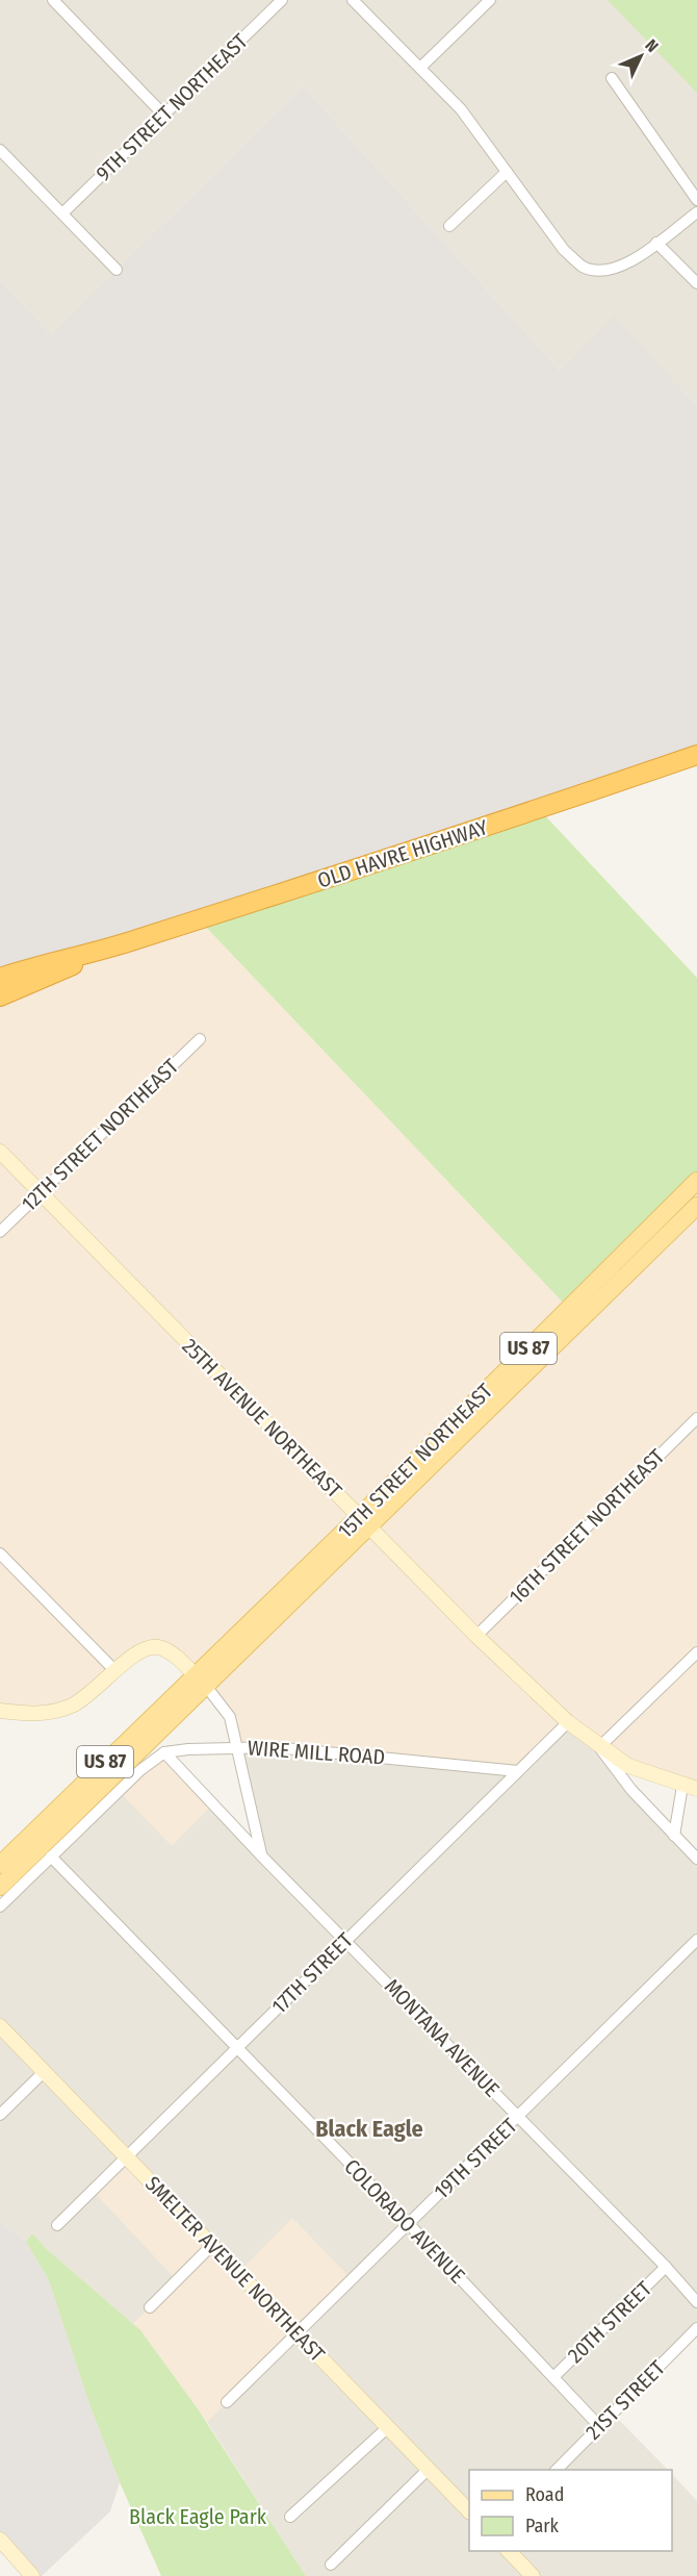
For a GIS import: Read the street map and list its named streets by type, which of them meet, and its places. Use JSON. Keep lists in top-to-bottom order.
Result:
{
  "streets": {
    "highway": ["OLD HAVRE HIGHWAY"],
    "main road": ["US 87", "15TH STREET NORTHEAST"],
    "street": [
      "9TH STREET NORTHEAST",
      "12TH STREET NORTHEAST",
      "25TH AVENUE NORTHEAST",
      "16TH STREET NORTHEAST",
      "WIRE MILL ROAD",
      "17TH STREET",
      "MONTANA AVENUE",
      "19TH STREET",
      "COLORADO AVENUE",
      "SMELTER AVENUE NORTHEAST",
      "20TH STREET",
      "21ST STREET"
    ]
  },
  "crossings": [
    ["12TH STREET NORTHEAST", "25TH AVENUE NORTHEAST"],
    ["US 87", "15TH STREET NORTHEAST"],
    ["US 87", "WIRE MILL ROAD"],
    ["25TH AVENUE NORTHEAST", "15TH STREET NORTHEAST"],
    ["25TH AVENUE NORTHEAST", "16TH STREET NORTHEAST"],
    ["25TH AVENUE NORTHEAST", "17TH STREET"],
    ["15TH STREET NORTHEAST", "WIRE MILL ROAD"],
    ["WIRE MILL ROAD", "17TH STREET"],
    ["17TH STREET", "MONTANA AVENUE"],
    ["17TH STREET", "COLORADO AVENUE"],
    ["17TH STREET", "SMELTER AVENUE NORTHEAST"],
    ["MONTANA AVENUE", "19TH STREET"],
    ["MONTANA AVENUE", "20TH STREET"],
    ["19TH STREET", "COLORADO AVENUE"],
    ["19TH STREET", "SMELTER AVENUE NORTHEAST"],
    ["COLORADO AVENUE", "20TH STREET"],
    ["COLORADO AVENUE", "21ST STREET"]
  ],
  "districts": ["Black Eagle"],
  "parks": ["Black Eagle Park"],
  "legend": ["Road", "Park"],
  "north": "top right"
}
